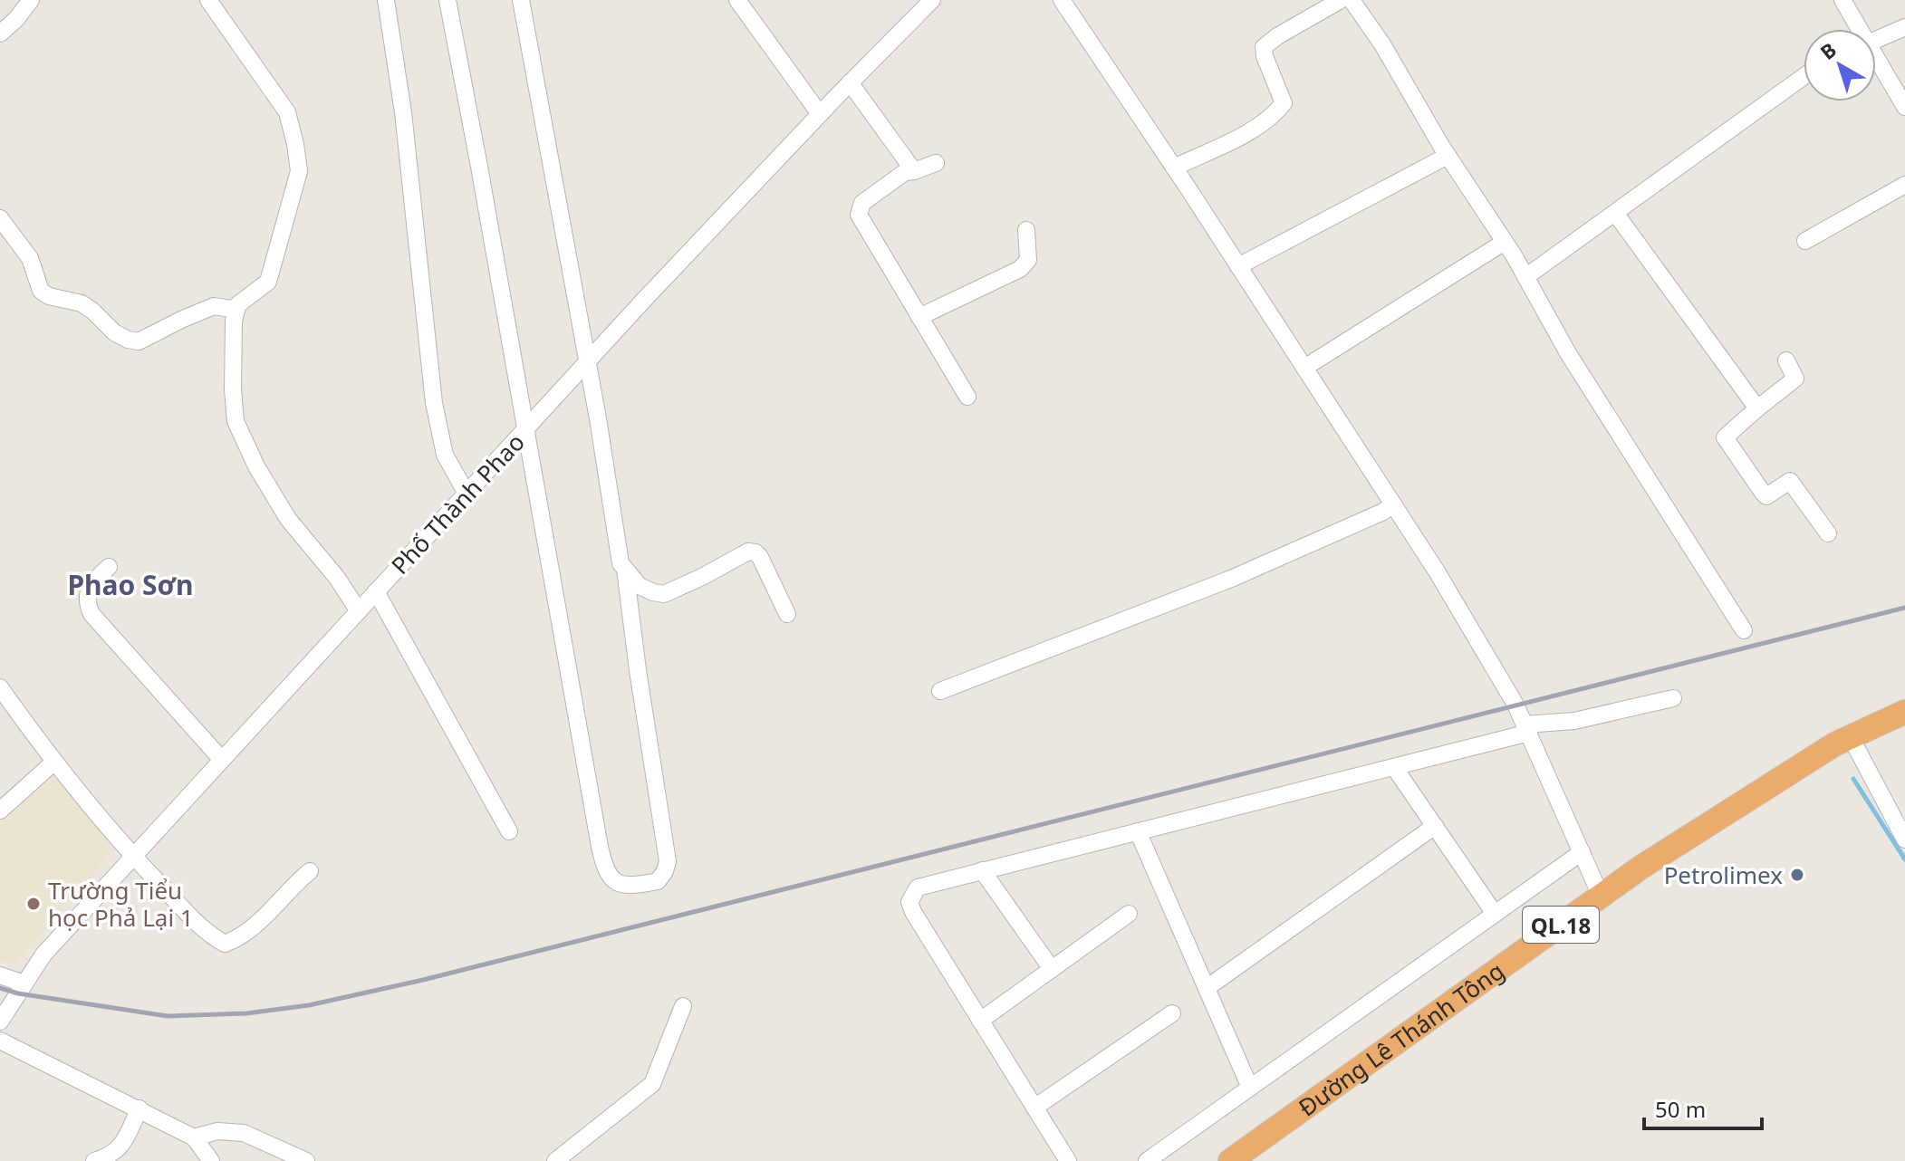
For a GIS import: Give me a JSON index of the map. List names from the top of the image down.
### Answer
{
  "streets": {
    "highway": ["QL.18", "Đường Lê Thánh Tông"],
    "street": ["Phố Thành Phao"]
  },
  "districts": ["Phao Sơn"],
  "places": ["Petrolimex", "Trường Tiểu học Phả Lại 1"],
  "scale_bar": "50 m",
  "north": "top left"
}
